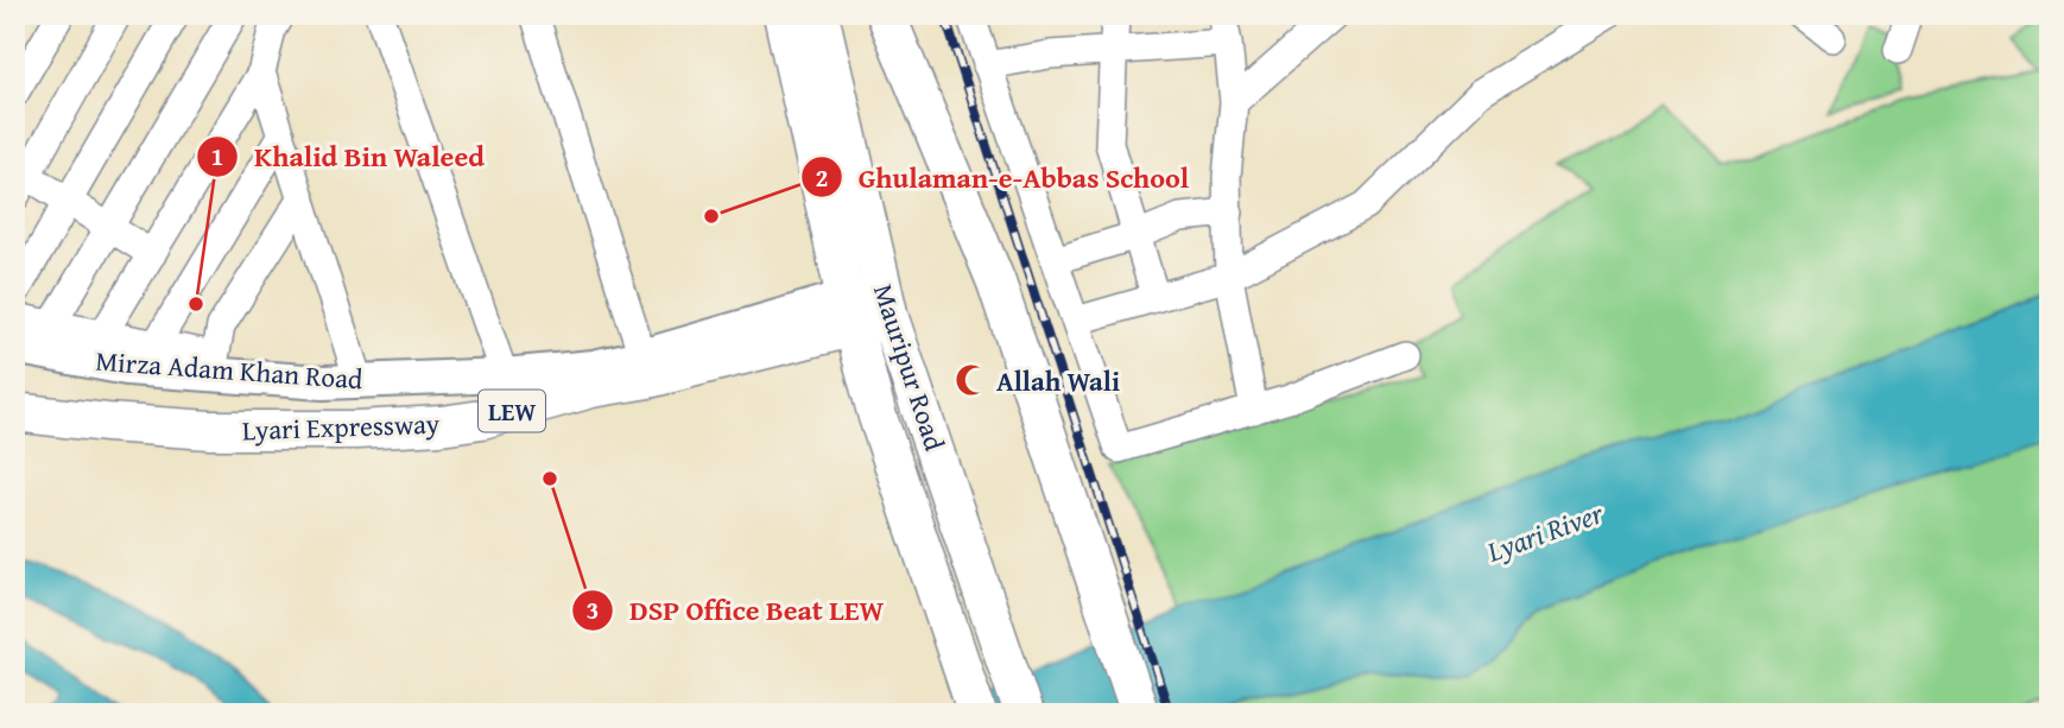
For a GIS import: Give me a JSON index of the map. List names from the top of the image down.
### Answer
{
  "streets": {
    "highway": ["Mauripur Road", "LEW", "Lyari Expressway"],
    "main road": ["Mirza Adam Khan Road"]
  },
  "crossings": [
    ["Mauripur Road", "Mirza Adam Khan Road"],
    ["Mauripur Road", "Lyari Expressway"],
    ["Mirza Adam Khan Road", "Lyari Expressway"]
  ],
  "water": ["Lyari River"],
  "places": {
    "other": ["Ghulaman-e-Abbas School", "Khalid Bin Waleed", "DSP Office Beat LEW"],
    "mosque": ["Allah Wali"]
  }
}
